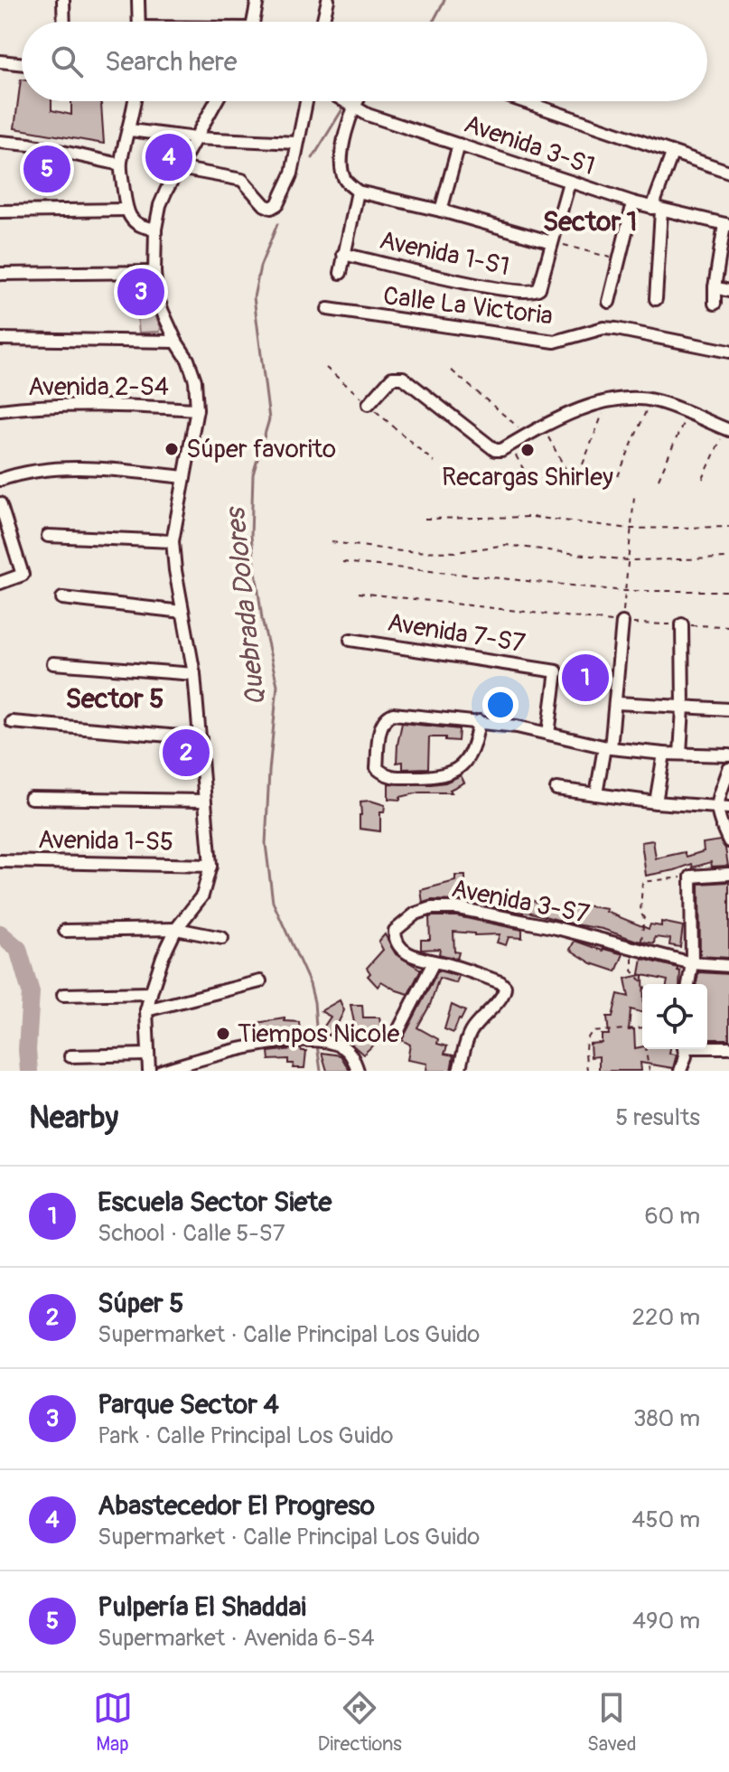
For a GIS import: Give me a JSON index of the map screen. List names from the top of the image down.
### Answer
{
  "streets": {
    "street": [
      "Avenida 3-S1",
      "Avenida 1-S1",
      "Calle La Victoria",
      "Avenida 2-S4",
      "Avenida 7-S7",
      "Avenida 1-S5",
      "Avenida 3-S7"
    ]
  },
  "districts": ["Sector 1", "Sector 5"],
  "water": ["Quebrada Dolores"],
  "places": ["Súper favorito", "Recargas Shirley", "Tiempos Nicole"],
  "page": {
    "search": "Search here",
    "pins": [
      "4",
      "5",
      "3",
      "1",
      "2"
    ],
    "heading": ["Nearby", "5 results"],
    "list": [
      {
        "mark": "1",
        "name": "Escuela Sector Siete",
        "note": "School · Calle 5-S7",
        "value": "60 m"
      },
      {
        "mark": "2",
        "name": "Súper 5",
        "note": "Supermarket · Calle Principal Los Guido",
        "value": "220 m"
      },
      {
        "mark": "3",
        "name": "Parque Sector 4",
        "note": "Park · Calle Principal Los Guido",
        "value": "380 m"
      },
      {
        "mark": "4",
        "name": "Abastecedor El Progreso",
        "note": "Supermarket · Calle Principal Los Guido",
        "value": "450 m"
      },
      {
        "mark": "5",
        "name": "Pulpería El Shaddai",
        "note": "Supermarket · Avenida 6-S4",
        "value": "490 m"
      }
    ],
    "nav": ["Map", "Directions", "Saved"]
  }
}
